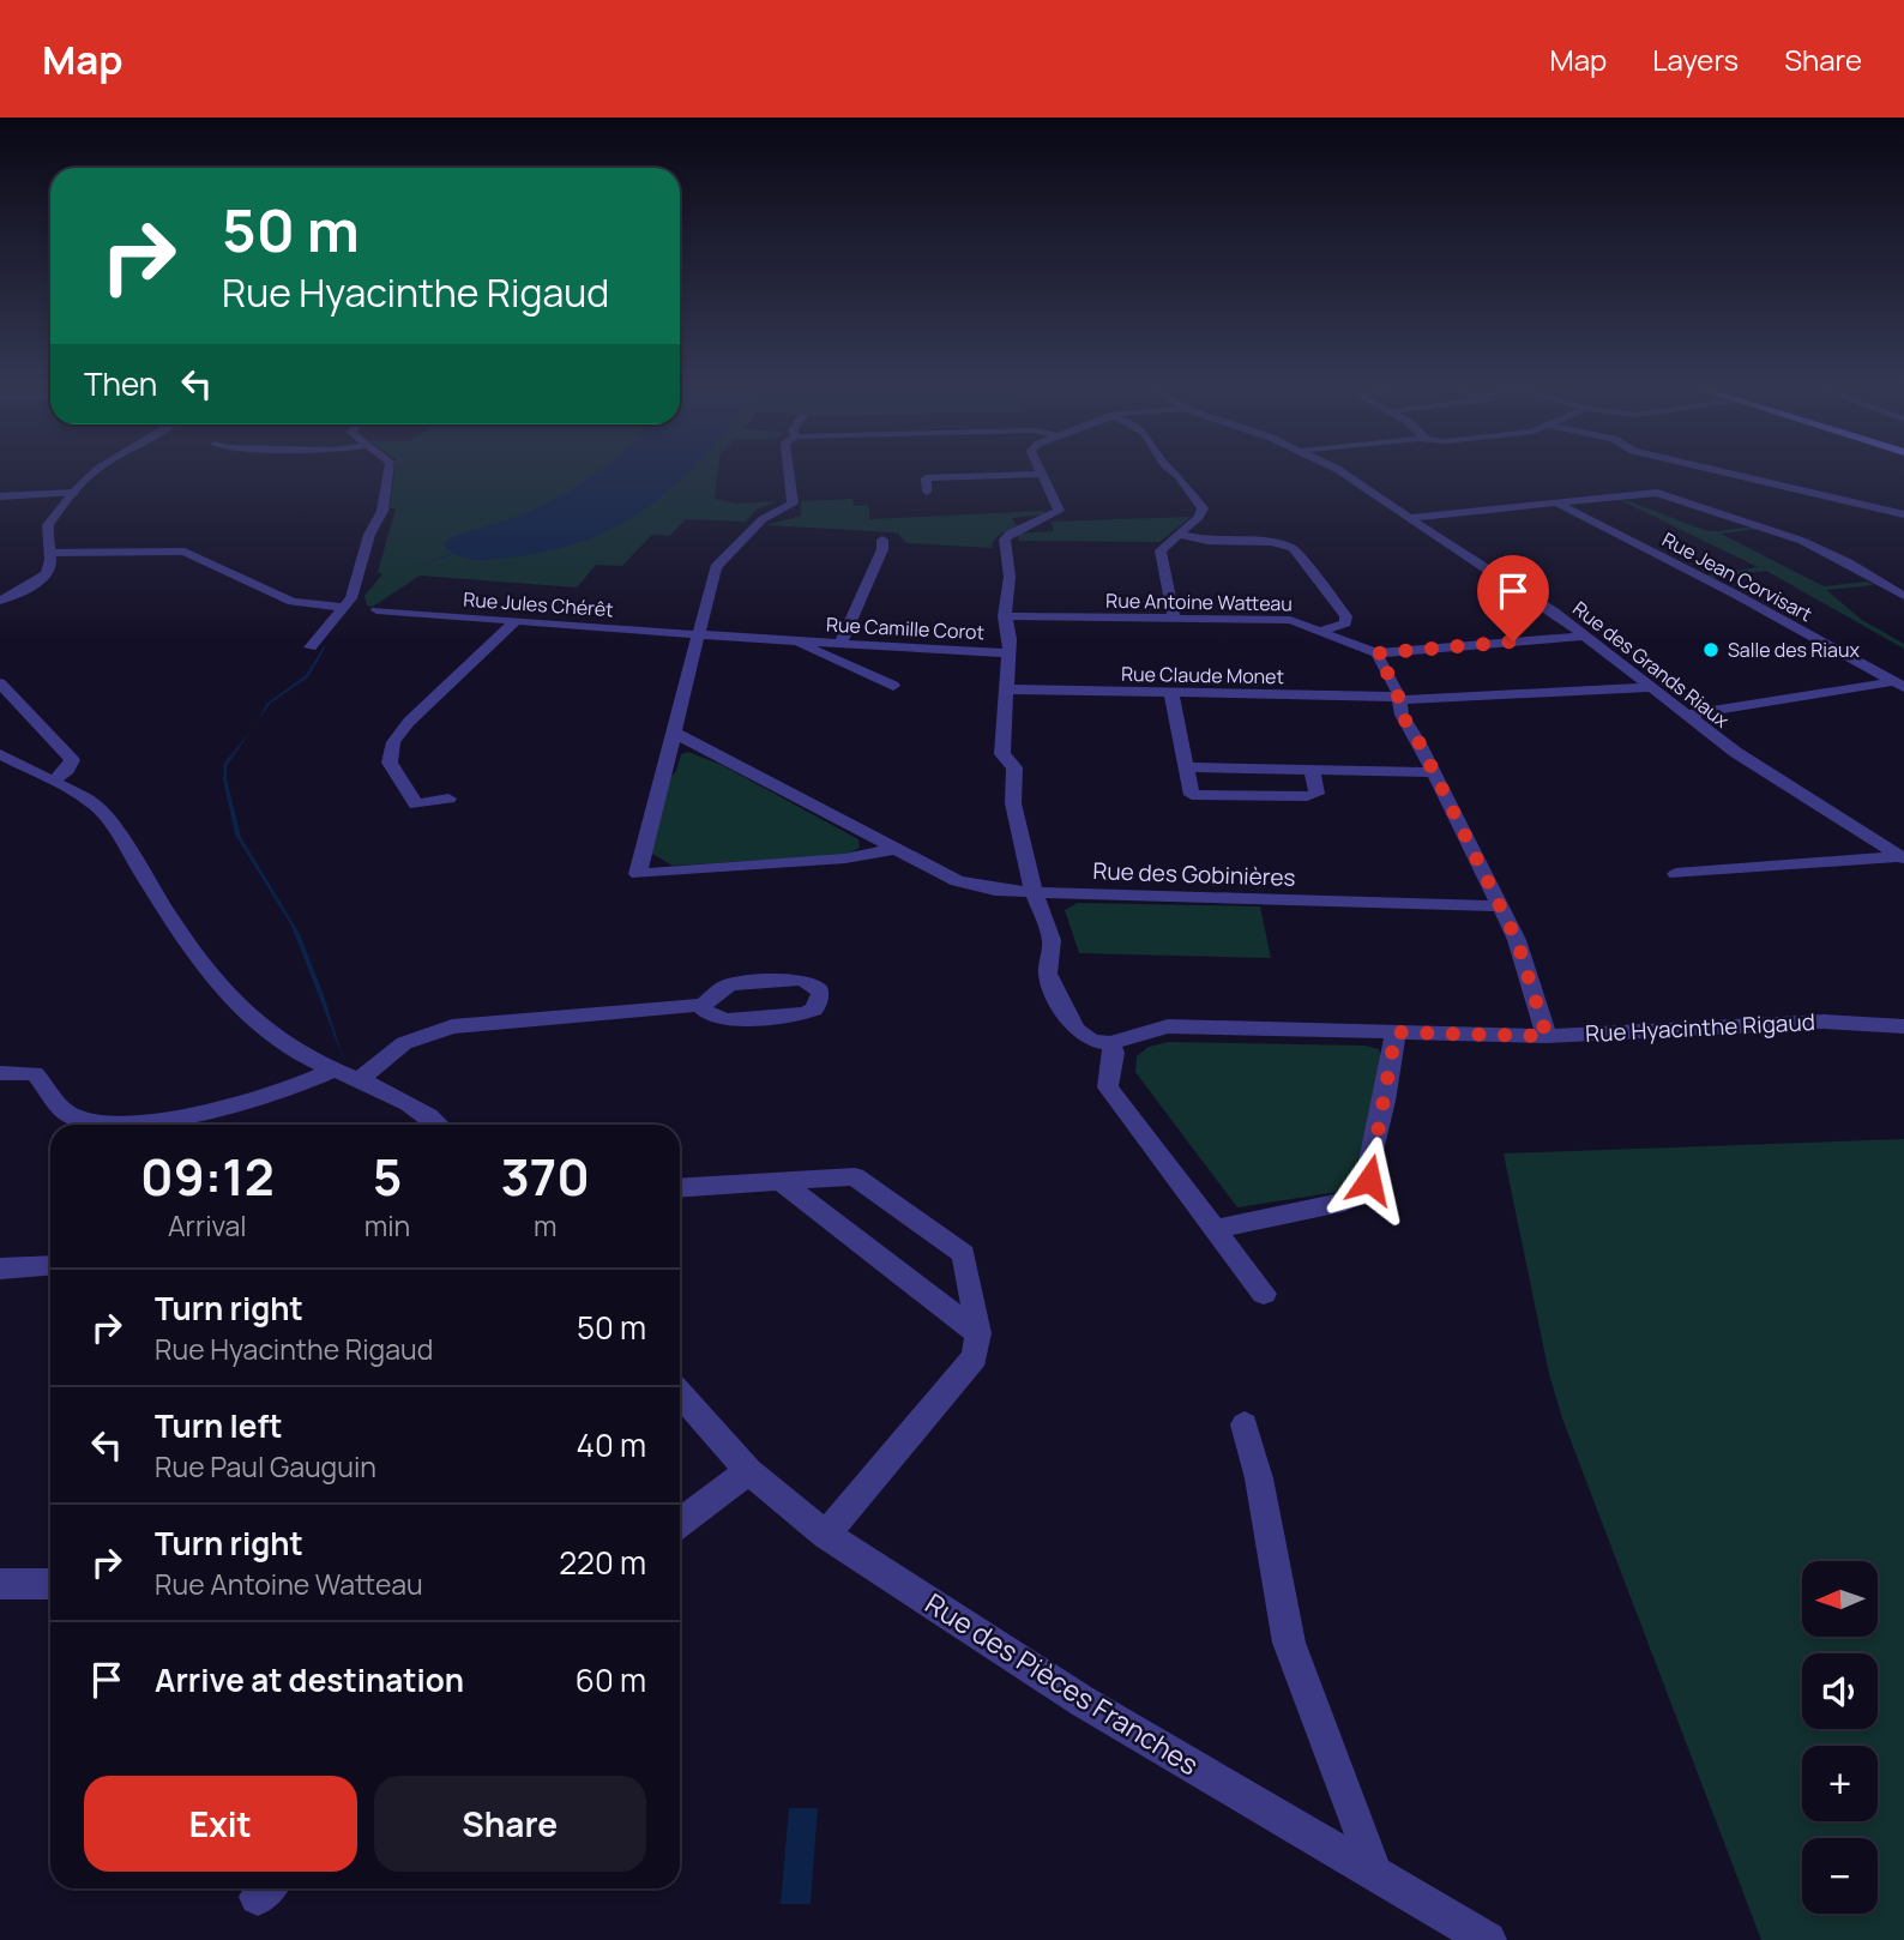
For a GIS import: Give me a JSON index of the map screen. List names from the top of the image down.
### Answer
{
  "streets": {
    "street": [
      "Rue Jean Corvisart",
      "Rue Antoine Watteau",
      "Rue Jules Chérêt",
      "Rue Camille Corot",
      "Rue des Grands Riaux",
      "Rue Claude Monet",
      "Rue des Gobinières",
      "Rue Hyacinthe Rigaud",
      "Rue des Pièces Franches"
    ]
  },
  "crossings": [
    ["Rue Antoine Watteau", "Rue des Grands Riaux"],
    ["Rue Jules Chérêt", "Rue Camille Corot"],
    ["Rue des Grands Riaux", "Rue Claude Monet"]
  ],
  "places": ["Salle des Riaux"],
  "north": "left",
  "page": {
    "header": "Map",
    "nav": ["Map", "Layers", "Share"],
    "turn": ["50 m", "Rue Hyacinthe Rigaud"],
    "then": "Then",
    "eta": [
      "09:12",
      "Arrival",
      "5",
      "min",
      "370",
      "m"
    ],
    "list": [
      {
        "name": "Turn right",
        "note": "Rue Hyacinthe Rigaud",
        "value": "50 m"
      },
      {
        "name": "Turn left",
        "note": "Rue Paul Gauguin",
        "value": "40 m"
      },
      {
        "name": "Turn right",
        "note": "Rue Antoine Watteau",
        "value": "220 m"
      },
      {
        "name": "Arrive at destination",
        "value": "60 m"
      }
    ],
    "map_buttons": ["+", "−"],
    "buttons": ["Exit", "Share"]
  }
}
